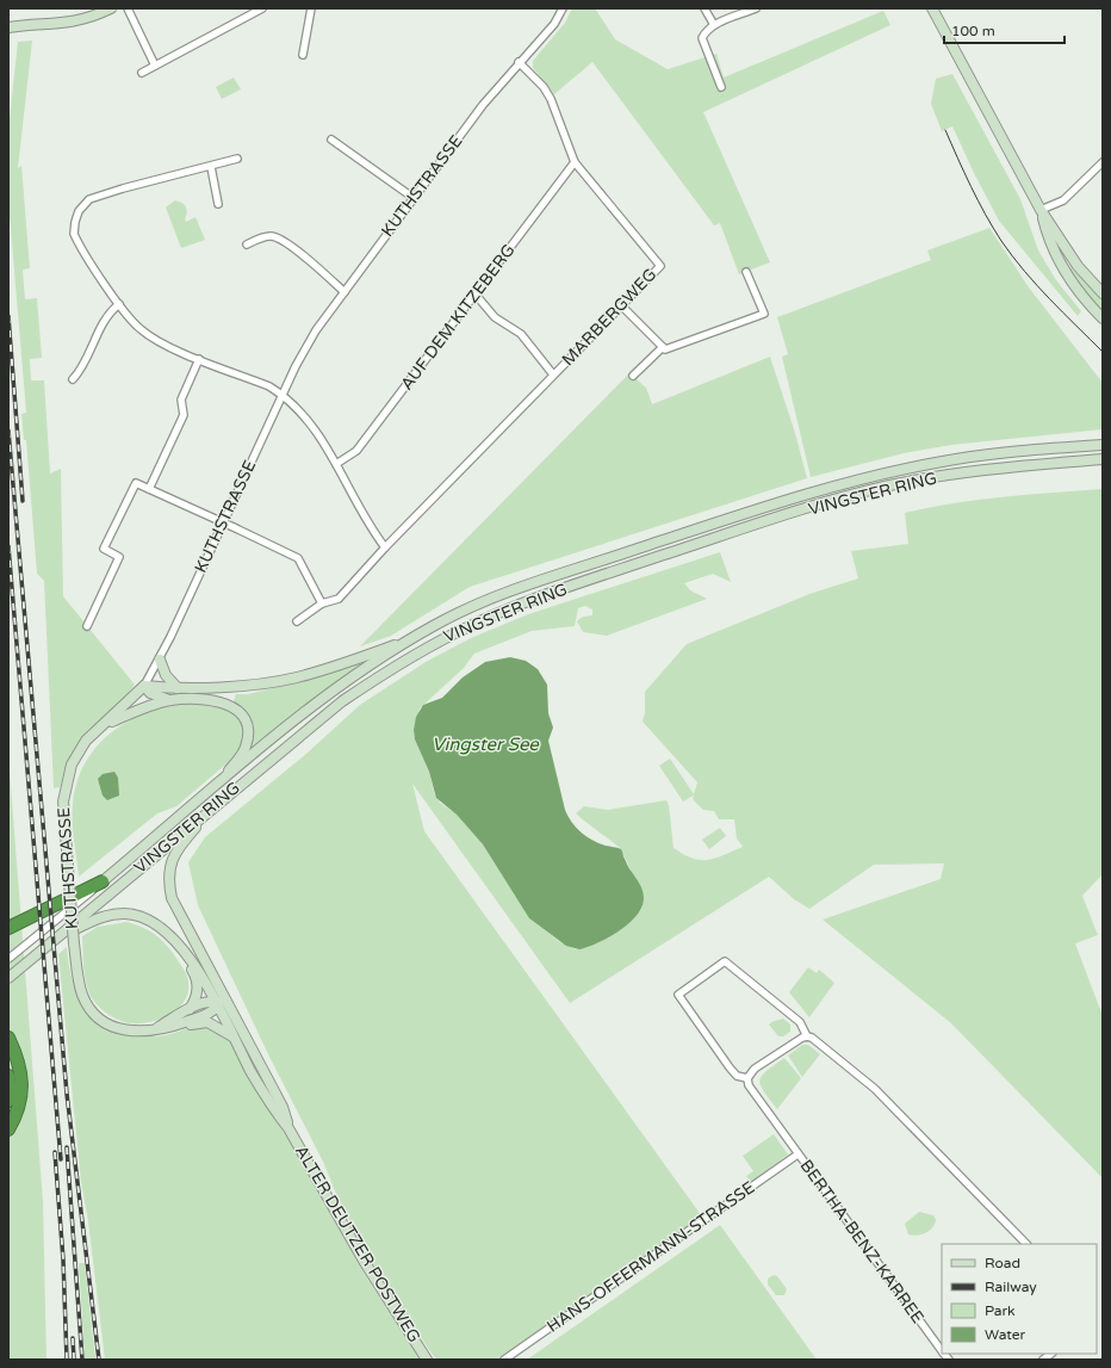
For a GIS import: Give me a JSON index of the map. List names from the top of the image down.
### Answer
{
  "streets": {
    "main road": ["KUTHSTRASSE", "VINGSTER RING", "ALTER DEUTZER POSTWEG"],
    "street": [
      "AUF DEM KITZEBERG",
      "MARBERGWEG",
      "BERTHA-BENZ-KARREE",
      "HANS-OFFERMANN-STRASSE"
    ]
  },
  "crossings": [
    ["KUTHSTRASSE", "MARBERGWEG"],
    ["KUTHSTRASSE", "ALTER DEUTZER POSTWEG"],
    ["AUF DEM KITZEBERG", "MARBERGWEG"],
    ["VINGSTER RING", "ALTER DEUTZER POSTWEG"],
    ["BERTHA-BENZ-KARREE", "HANS-OFFERMANN-STRASSE"]
  ],
  "water": ["Vingster See"],
  "legend": [
    "Road",
    "Railway",
    "Park",
    "Water"
  ],
  "scale_bar": "100 m"
}
